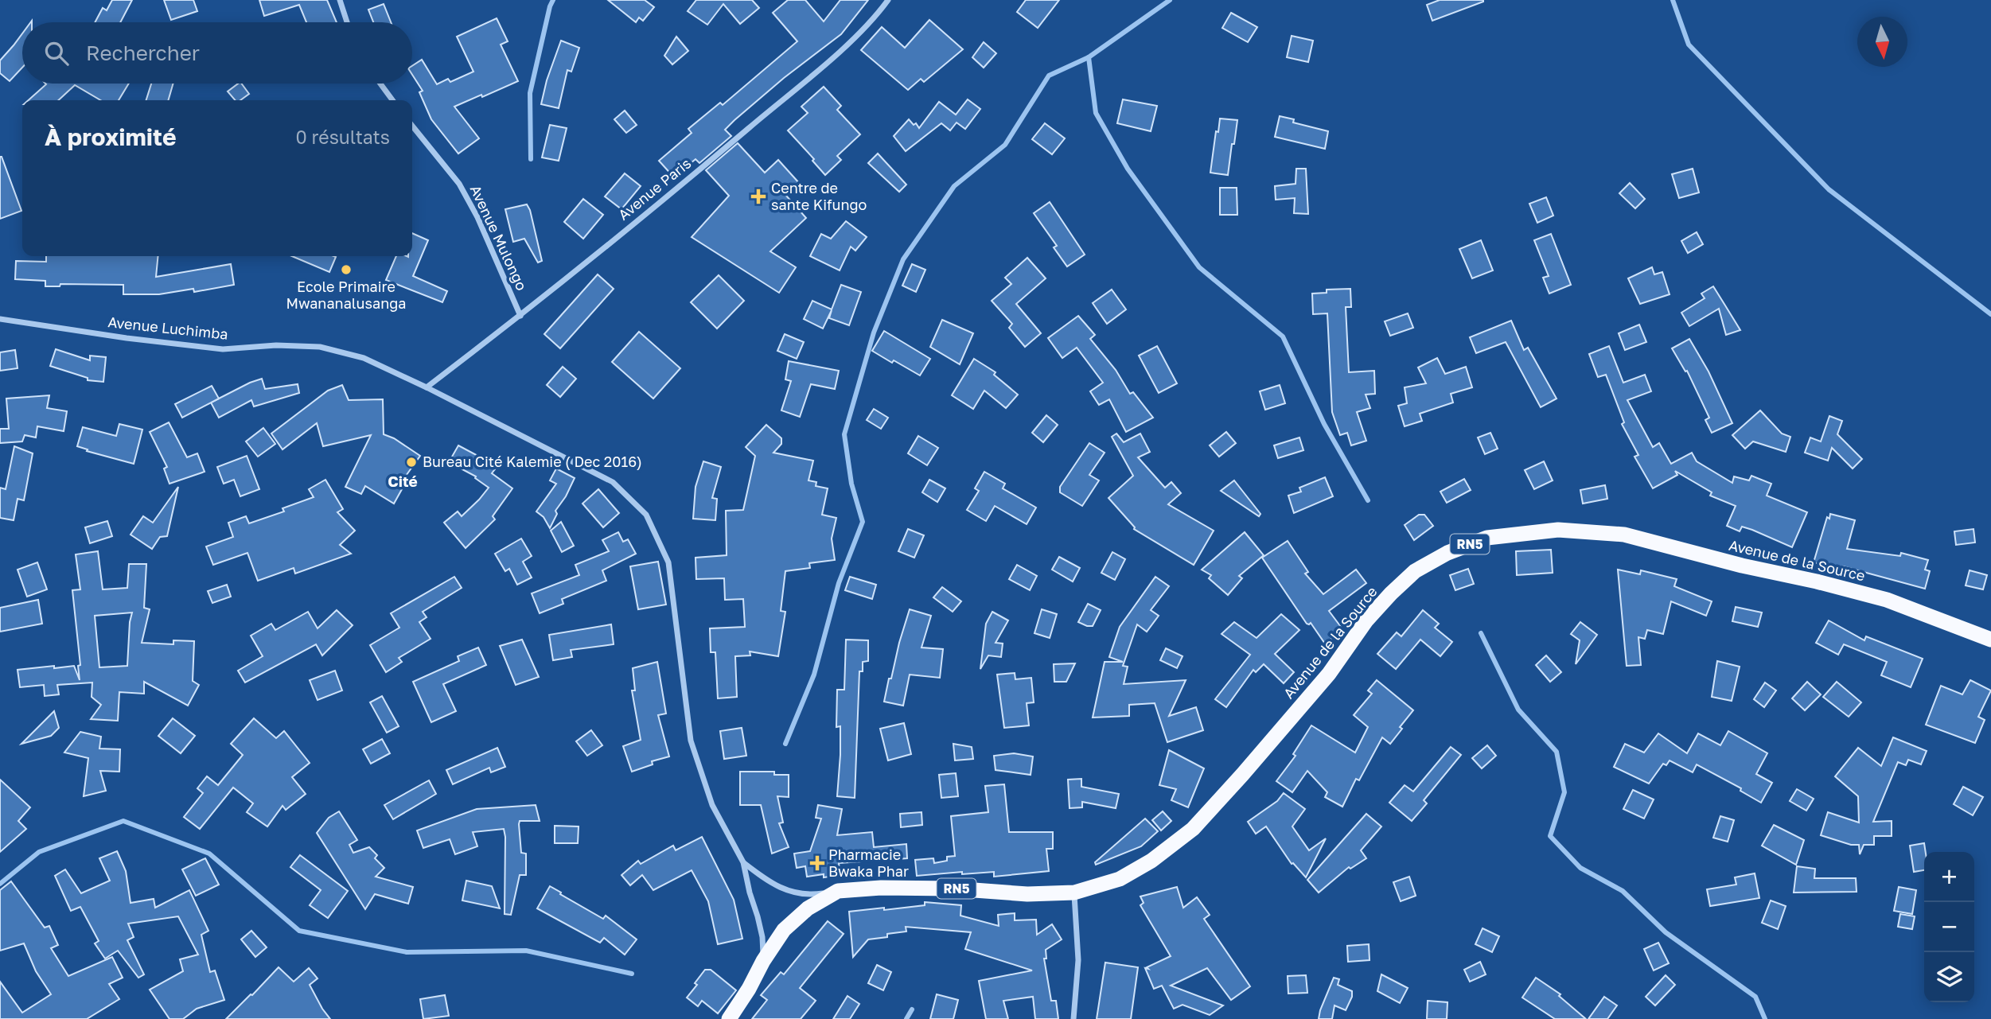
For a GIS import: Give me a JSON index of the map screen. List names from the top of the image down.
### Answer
{
  "streets": {
    "highway": ["RN5", "Avenue de la Source"],
    "street": ["Avenue Paris", "Avenue Mulongo", "Avenue Luchimba"]
  },
  "crossings": [
    ["Avenue Paris", "Avenue Mulongo"],
    ["Avenue Paris", "Avenue Luchimba"],
    ["RN5", "Avenue de la Source"]
  ],
  "districts": ["Cité"],
  "places": {
    "health": ["Centre de sante Kifungo", "Pharmacie Bwaka Phar"],
    "other": ["Ecole Primaire Mwananalusanga", "Bureau Cité Kalemie ( Dec 2016)"]
  },
  "north": "bottom",
  "page": {
    "search": "Rechercher",
    "heading": ["À proximité", "0 résultats"],
    "map_buttons": ["+", "−"]
  }
}
